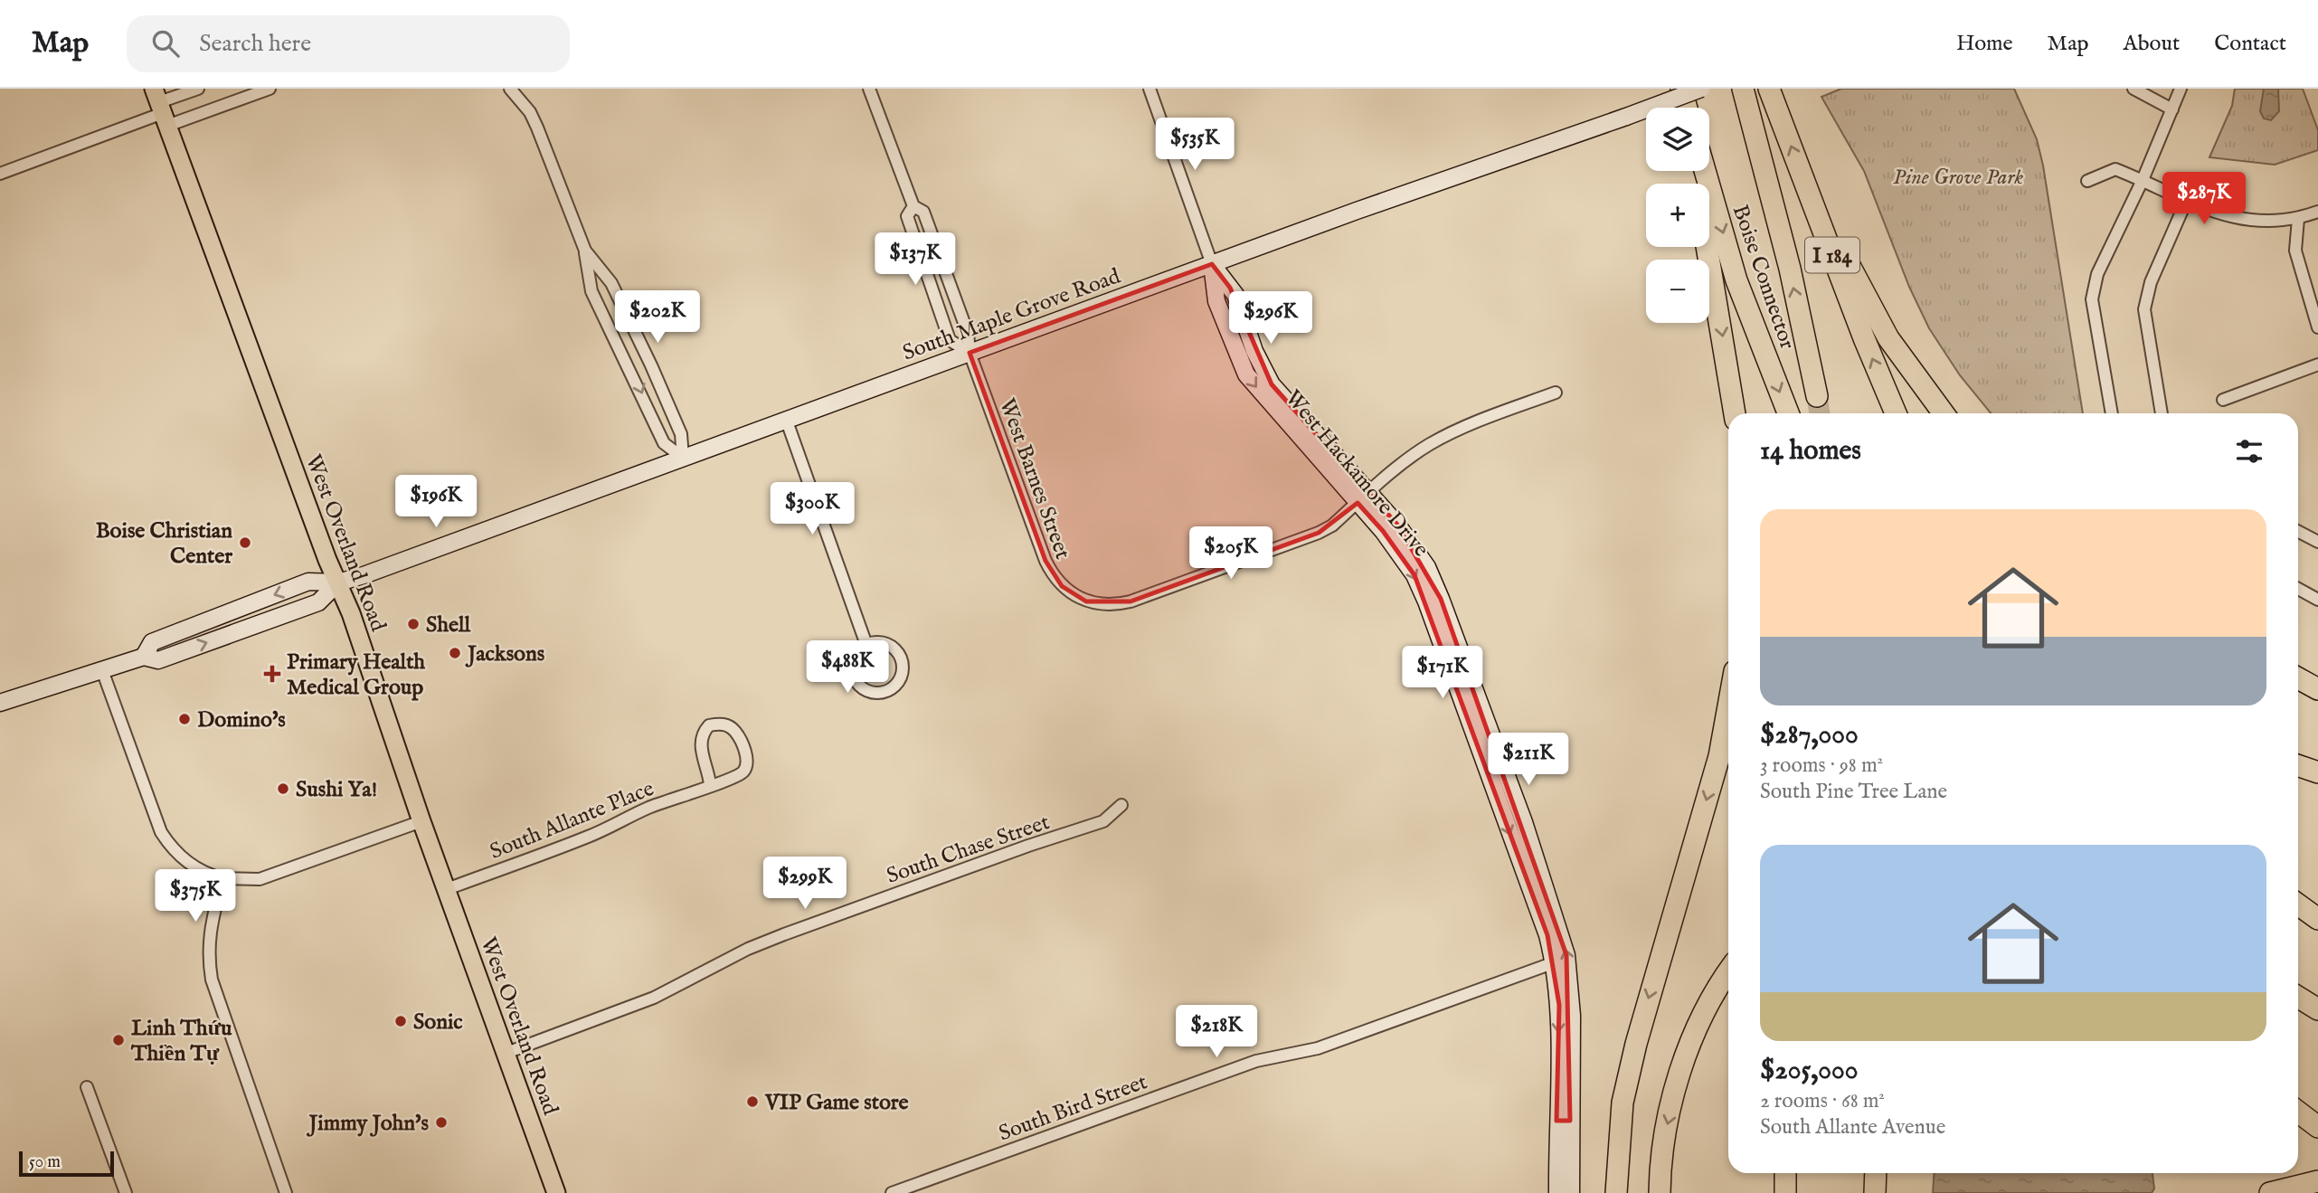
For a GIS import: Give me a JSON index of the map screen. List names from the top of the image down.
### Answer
{
  "streets": {
    "highway": ["I 184", "Boise Connector"],
    "main road": ["South Maple Grove Road", "West Hackamore Drive", "West Overland Road"],
    "street": [
      "West Barnes Street",
      "South Allante Place",
      "South Chase Street",
      "South Bird Street"
    ]
  },
  "crossings": [
    ["South Maple Grove Road", "West Hackamore Drive"],
    ["South Maple Grove Road", "West Barnes Street"],
    ["South Maple Grove Road", "West Overland Road"],
    ["West Hackamore Drive", "West Barnes Street"],
    ["West Hackamore Drive", "South Bird Street"],
    ["West Overland Road", "South Allante Place"],
    ["West Overland Road", "South Chase Street"]
  ],
  "parks": ["Pine Grove Park"],
  "places": {
    "other": [
      "Boise Christian Center",
      "Shell",
      "Jacksons",
      "Domino's",
      "Sushi Ya!",
      "Sonic",
      "Linh Thứu Thiền Tự",
      "VIP Game store",
      "Jimmy John's"
    ],
    "health": ["Primary Health Medical Group"]
  },
  "scale_bar": "50 m",
  "page": {
    "header": "Map",
    "search": "Search here",
    "nav": [
      "Home",
      "Map",
      "About",
      "Contact"
    ],
    "map_buttons": ["+", "−"],
    "price": [
      "$535K",
      "$287K",
      "$137K",
      "$202K",
      "$296K",
      "$196K",
      "$300K",
      "$205K",
      "$488K",
      "$171K",
      "$211K",
      "$299K",
      "$375K",
      "$218K"
    ],
    "heading": "14 homes",
    "list": [
      {
        "name": "$287,000",
        "note": "3 rooms · 98 m² · South Pine Tree Lane"
      },
      {
        "name": "$205,000",
        "note": "2 rooms · 68 m² · South Allante Avenue"
      }
    ],
    "scale": "50 m"
  }
}
